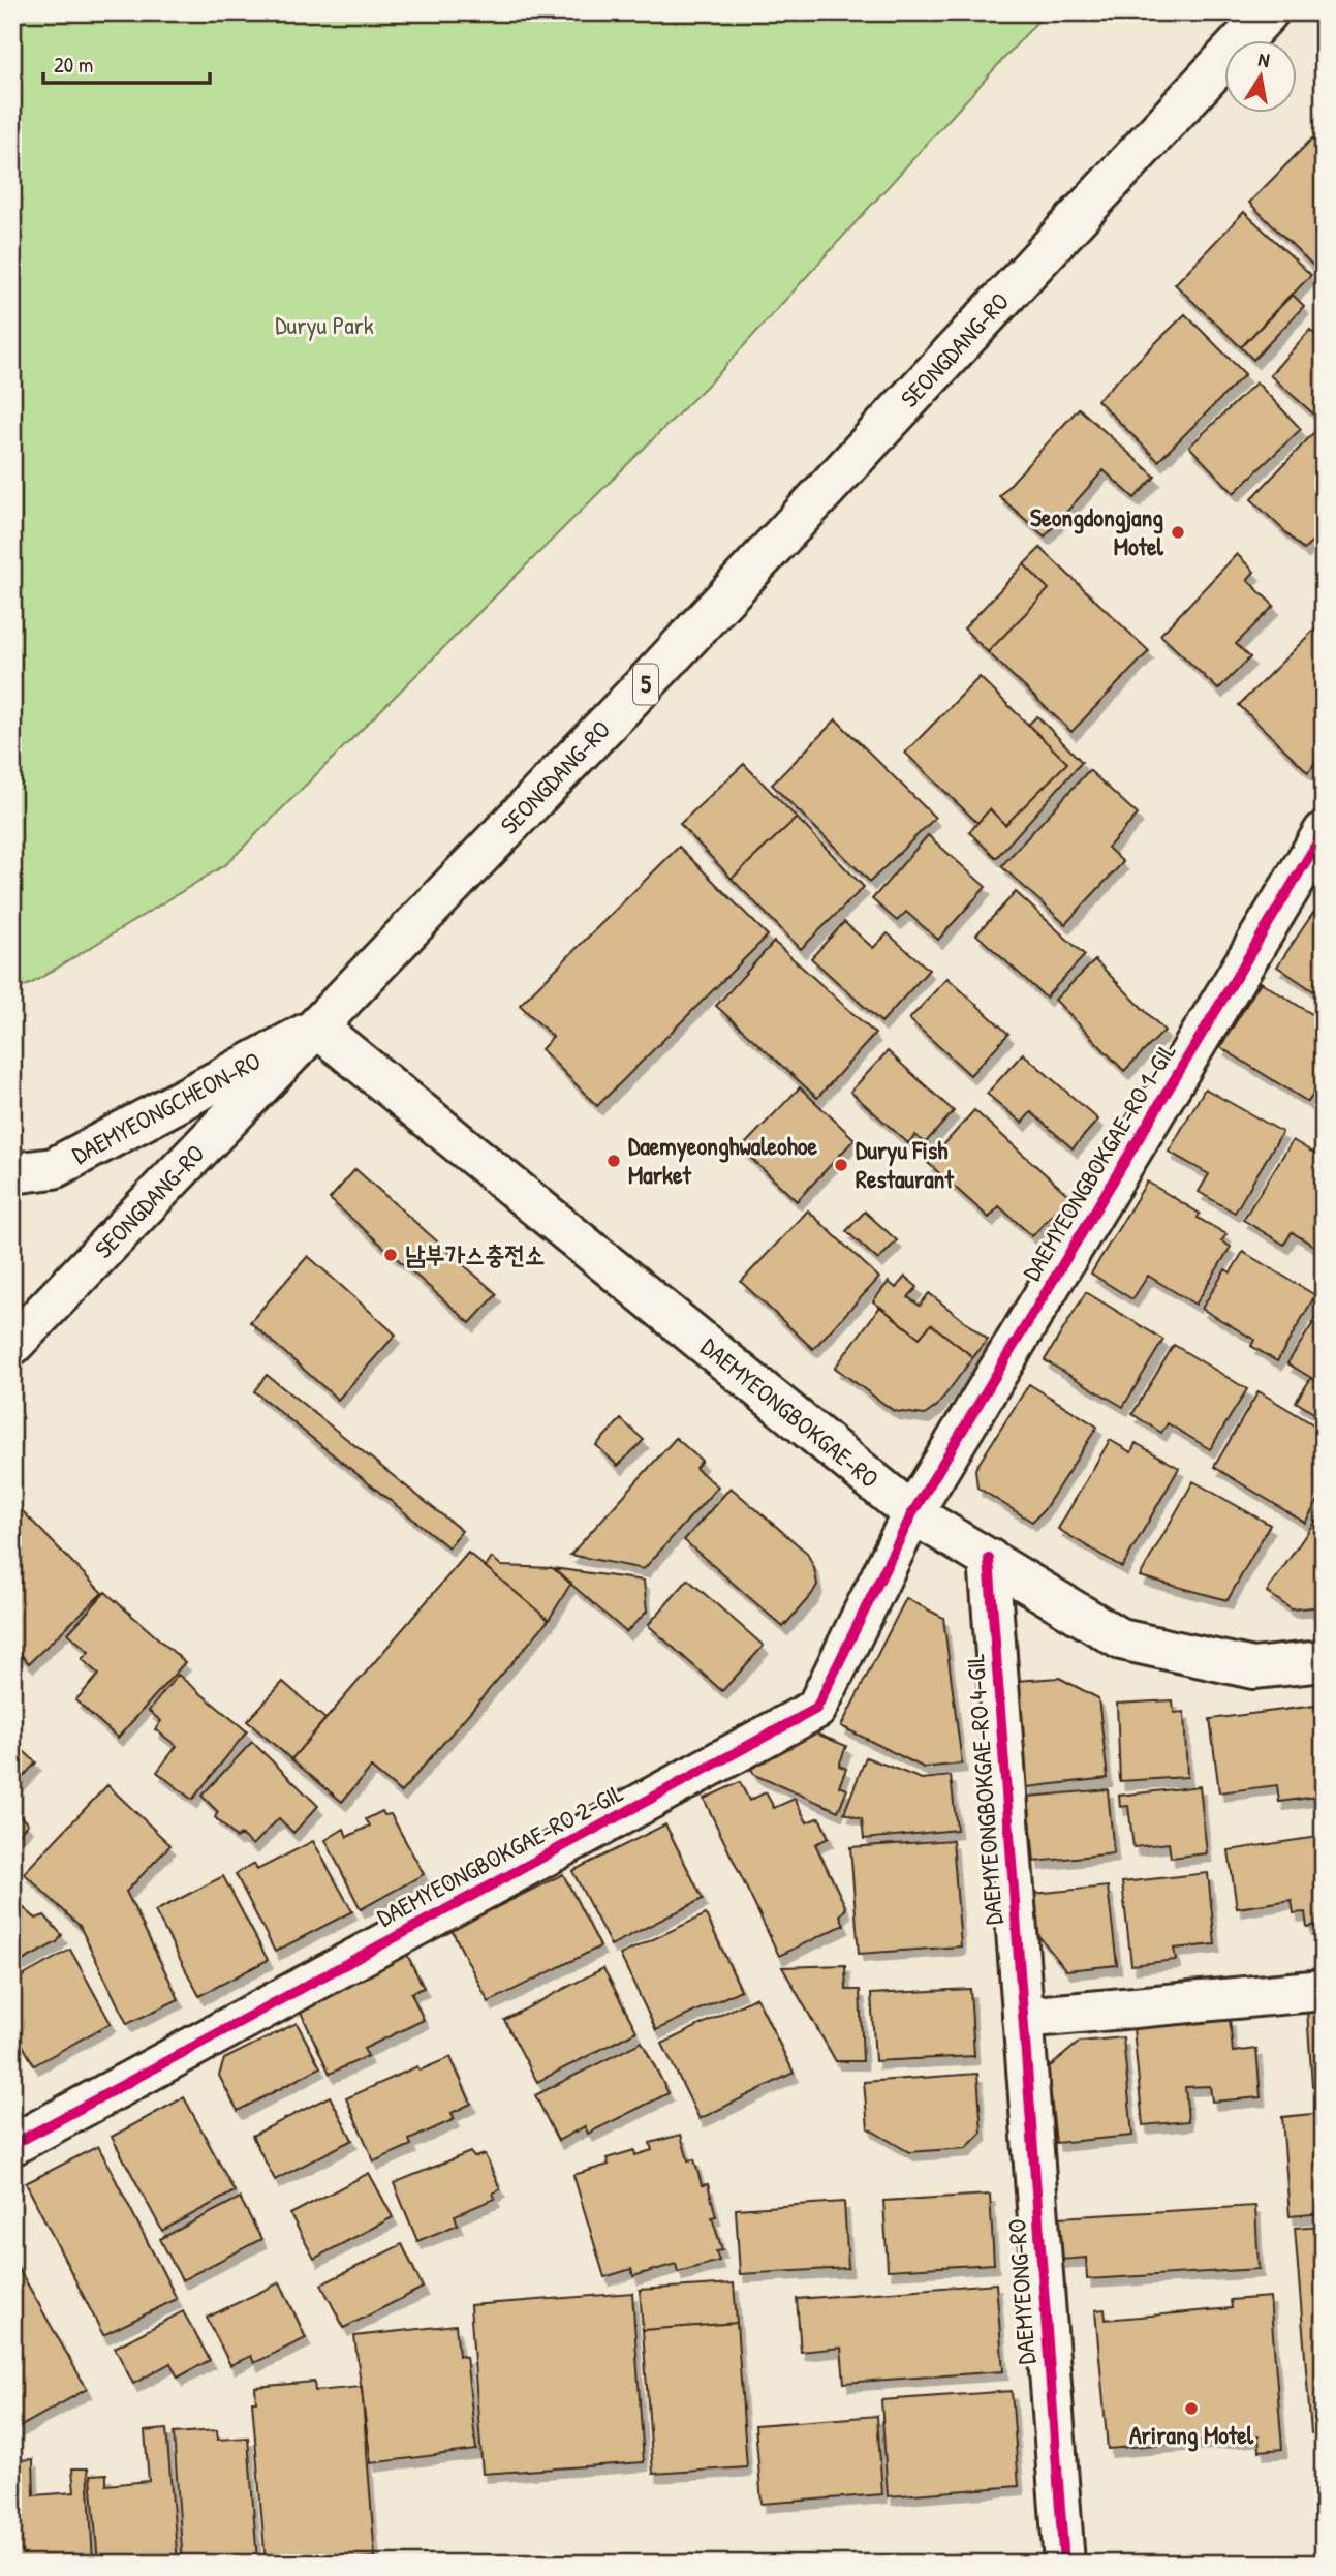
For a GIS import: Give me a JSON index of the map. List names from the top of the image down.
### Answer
{
  "streets": {
    "street": [
      "SEONGDANG-RO",
      "5",
      "DAEMYEONGCHEON-RO",
      "DAEMYEONGBOKGAE-RO 1-GIL",
      "DAEMYEONGBOKGAE-RO",
      "DAEMYEONGBOKGAE-RO 4-GIL",
      "DAEMYEONGBOKGAE-RO 2-GIL",
      "DAEMYEONG-RO"
    ]
  },
  "crossings": [
    ["SEONGDANG-RO", "DAEMYEONGCHEON-RO"],
    ["SEONGDANG-RO", "DAEMYEONGBOKGAE-RO"],
    ["DAEMYEONGCHEON-RO", "DAEMYEONGBOKGAE-RO"],
    ["DAEMYEONGBOKGAE-RO 1-GIL", "DAEMYEONGBOKGAE-RO"],
    ["DAEMYEONGBOKGAE-RO 1-GIL", "DAEMYEONGBOKGAE-RO 2-GIL"],
    ["DAEMYEONGBOKGAE-RO", "DAEMYEONGBOKGAE-RO 4-GIL"],
    ["DAEMYEONGBOKGAE-RO", "DAEMYEONGBOKGAE-RO 2-GIL"],
    ["DAEMYEONGBOKGAE-RO 4-GIL", "DAEMYEONG-RO"]
  ],
  "parks": ["Duryu Park"],
  "places": [
    "Seongdongjang Motel",
    "Daemyeonghwaleohoe Market",
    "Duryu Fish Restaurant",
    "남부가스충전소",
    "Arirang Motel"
  ],
  "scale_bar": "20 m",
  "north": "top"
}
